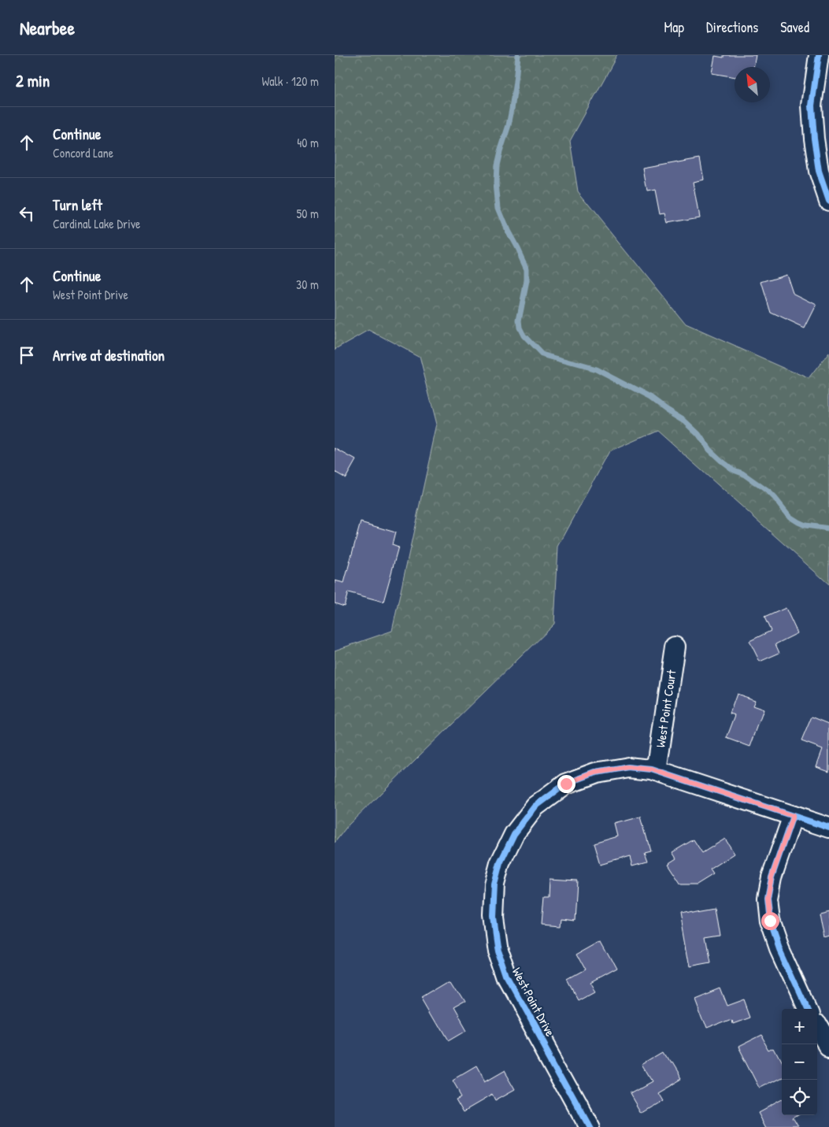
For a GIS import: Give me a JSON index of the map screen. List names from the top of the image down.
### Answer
{
  "streets": {
    "street": ["West Point Court", "West Point Drive"]
  },
  "crossings": [
    ["West Point Court", "West Point Drive"]
  ],
  "north": "top left",
  "page": {
    "header": "Nearbee",
    "nav": ["Map", "Directions", "Saved"],
    "heading": ["2 min", "Walk · 120 m"],
    "list": [
      ["Continue", "Concord Lane", "40 m"],
      ["Turn left", "Cardinal Lake Drive", "50 m"],
      ["Continue", "West Point Drive", "30 m"],
      "Arrive at destination"
    ],
    "map_buttons": ["+", "−"]
  }
}
